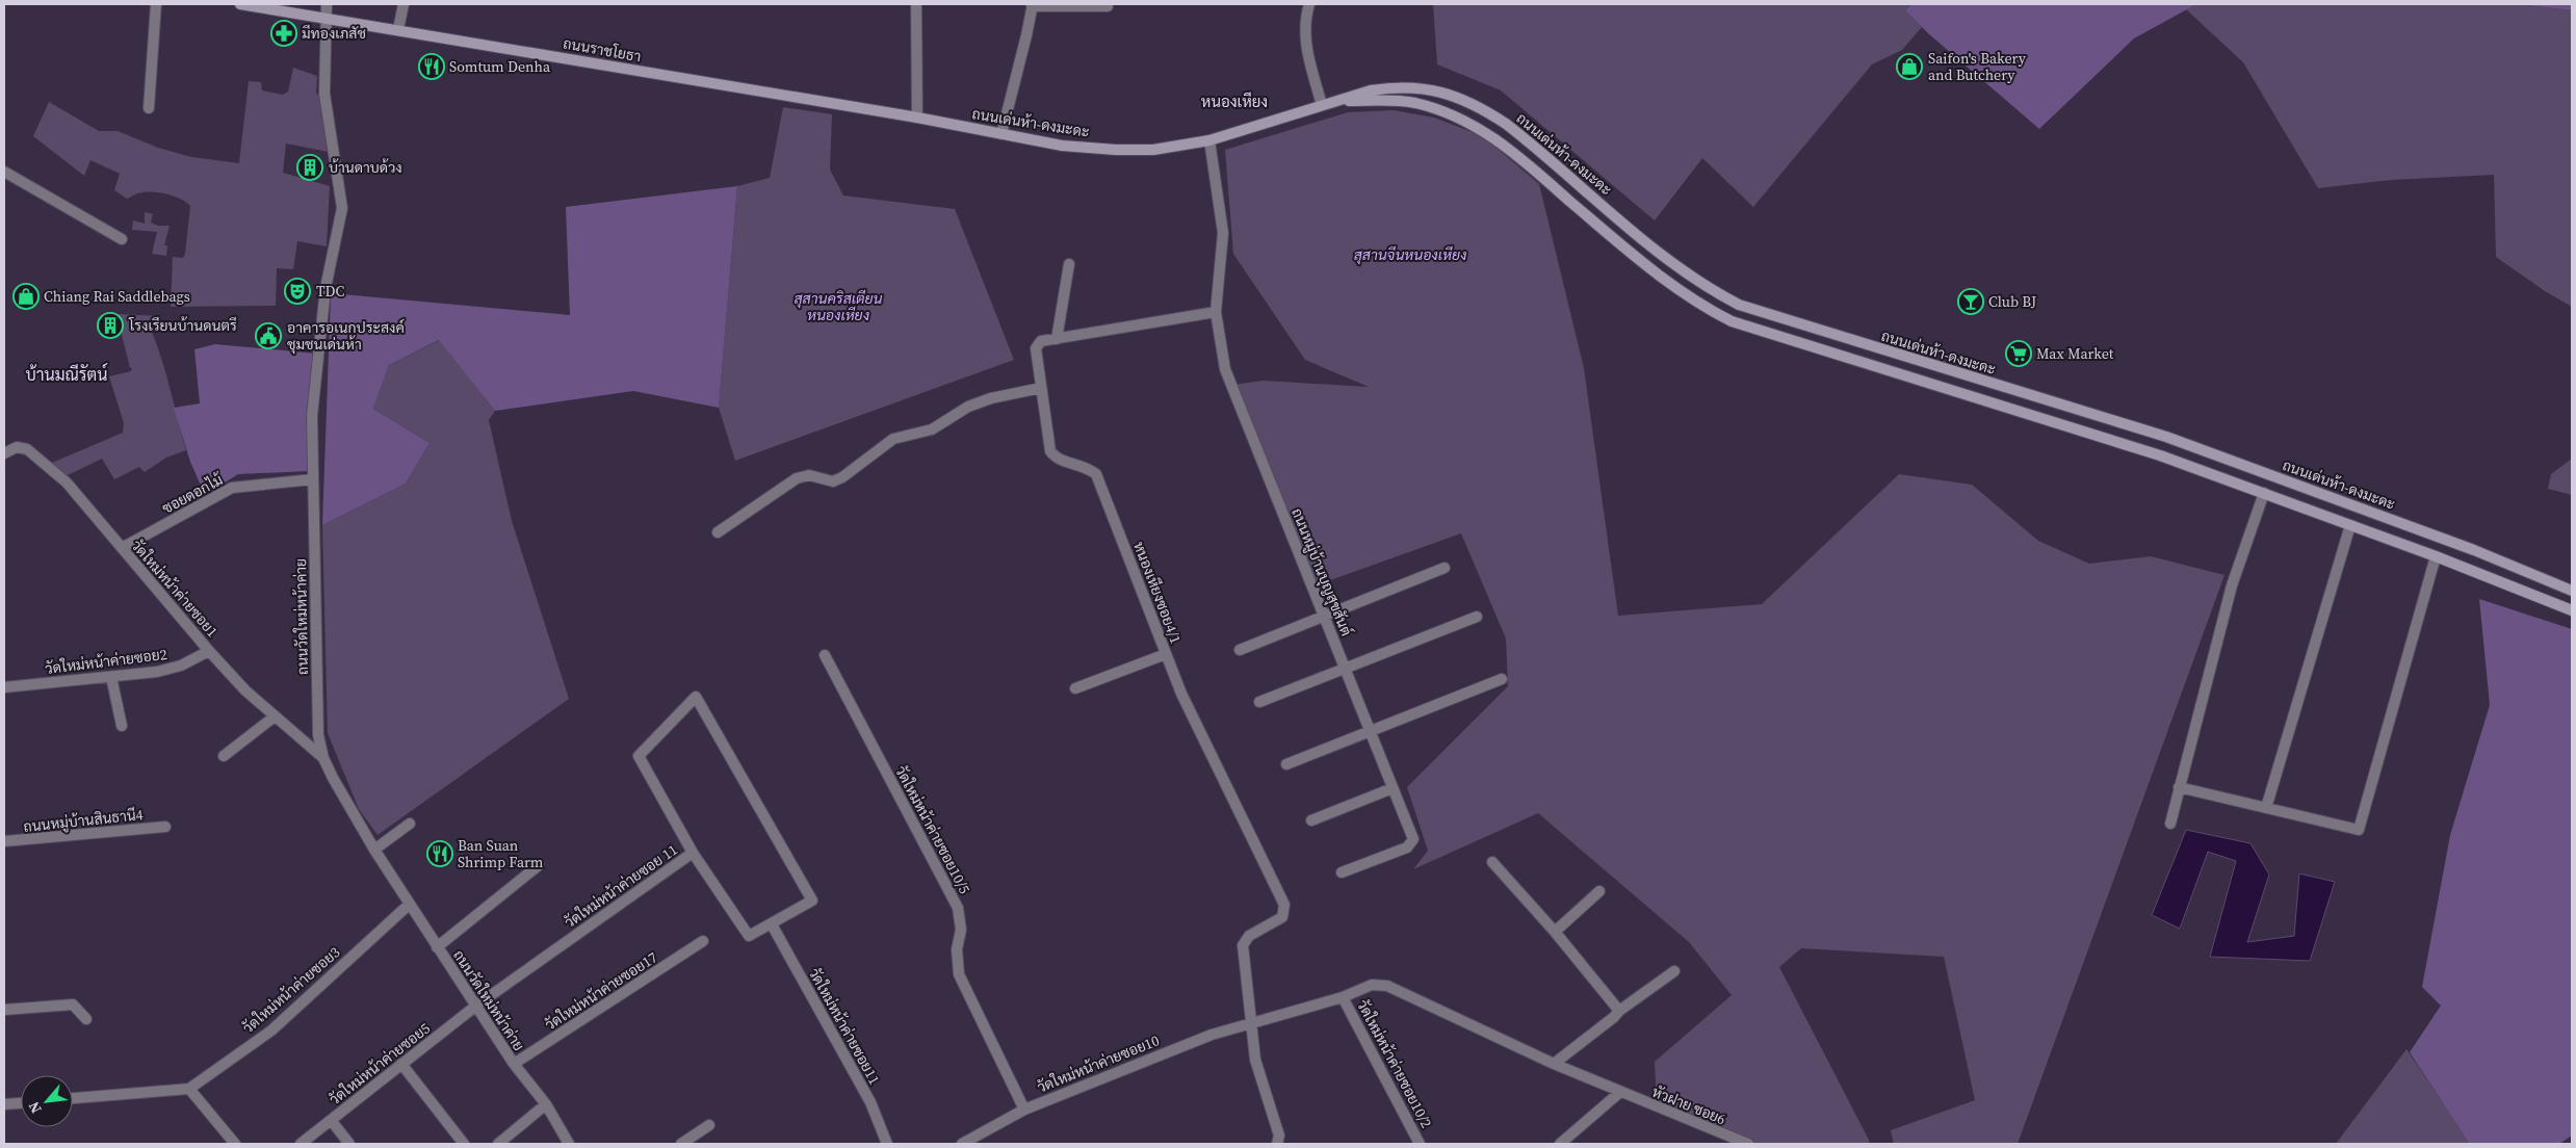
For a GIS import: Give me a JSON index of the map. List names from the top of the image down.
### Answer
{
  "streets": {
    "main road": ["ถนนราชโยธา", "ถนนเด่นห้า-ดงมะดะ"],
    "street": [
      "ซอยดอกไม้",
      "ถนนหมู่บ้านบุญสุขสันต์",
      "วัดใหม่หน้าค่ายซอย1",
      "หนองเหียงซอย4/1",
      "ถนนวัดใหม่หน้าค่าย",
      "วัดใหม่หน้าค่ายซอย2",
      "ถนนหมู่บ้านสินธานี4",
      "วัดใหม่หน้าค่ายซอย10/5",
      "วัดใหม่หน้าค่ายซอย 11",
      "วัดใหม่หน้าค่ายซอย3",
      "วัดใหม่หน้าค่ายซอย17",
      "วัดใหม่หน้าค่ายซอย11",
      "วัดใหม่หน้าค่ายซอย5",
      "วัดใหม่หน้าค่ายซอย10",
      "วัดใหม่หน้าค่ายซอย10/2",
      "หัวฝาย ซอย6"
    ]
  },
  "crossings": [
    ["ถนนราชโยธา", "ถนนเด่นห้า-ดงมะดะ"],
    ["ถนนราชโยธา", "ถนนวัดใหม่หน้าค่าย"],
    ["ถนนเด่นห้า-ดงมะดะ", "ถนนหมู่บ้านบุญสุขสันต์"],
    ["ซอยดอกไม้", "วัดใหม่หน้าค่ายซอย1"],
    ["ซอยดอกไม้", "ถนนวัดใหม่หน้าค่าย"],
    ["ถนนหมู่บ้านบุญสุขสันต์", "หนองเหียงซอย4/1"],
    ["วัดใหม่หน้าค่ายซอย1", "ถนนวัดใหม่หน้าค่าย"],
    ["วัดใหม่หน้าค่ายซอย1", "วัดใหม่หน้าค่ายซอย2"],
    ["หนองเหียงซอย4/1", "วัดใหม่หน้าค่ายซอย10"],
    ["ถนนวัดใหม่หน้าค่าย", "วัดใหม่หน้าค่ายซอย 11"],
    ["ถนนวัดใหม่หน้าค่าย", "วัดใหม่หน้าค่ายซอย3"],
    ["ถนนวัดใหม่หน้าค่าย", "วัดใหม่หน้าค่ายซอย17"],
    ["ถนนวัดใหม่หน้าค่าย", "วัดใหม่หน้าค่ายซอย5"],
    ["วัดใหม่หน้าค่ายซอย10/5", "วัดใหม่หน้าค่ายซอย10"],
    ["วัดใหม่หน้าค่ายซอย 11", "วัดใหม่หน้าค่ายซอย11"],
    ["วัดใหม่หน้าค่ายซอย 11", "วัดใหม่หน้าค่ายซอย5"],
    ["วัดใหม่หน้าค่ายซอย10", "วัดใหม่หน้าค่ายซอย10/2"],
    ["วัดใหม่หน้าค่ายซอย10", "หัวฝาย ซอย6"],
    ["วัดใหม่หน้าค่ายซอย10/2", "หัวฝาย ซอย6"]
  ],
  "districts": ["หนองเหียง", "บ้านมณีรัตน์"],
  "parks": ["สุสานจีนหนองเหียง", "สุสานคริสเตียน หนองเหียง"],
  "places": {
    "pharmacy": ["มีทองเภสัช"],
    "restaurant": ["Somtum Denha", "Ban Suan Shrimp Farm"],
    "shop": ["Saifon's Bakery and Butchery", "Chiang Rai Saddlebags"],
    "building": ["บ้านดาบด้วง", "โรงเรียนบ้านดนตรี"],
    "theatre": ["TDC"],
    "bar": ["Club BJ"],
    "public building": ["อาคารอเนกประสงค์ ชุมชนเด่นห้า"],
    "supermarket": ["Max Market"]
  },
  "north": "bottom left"
}
